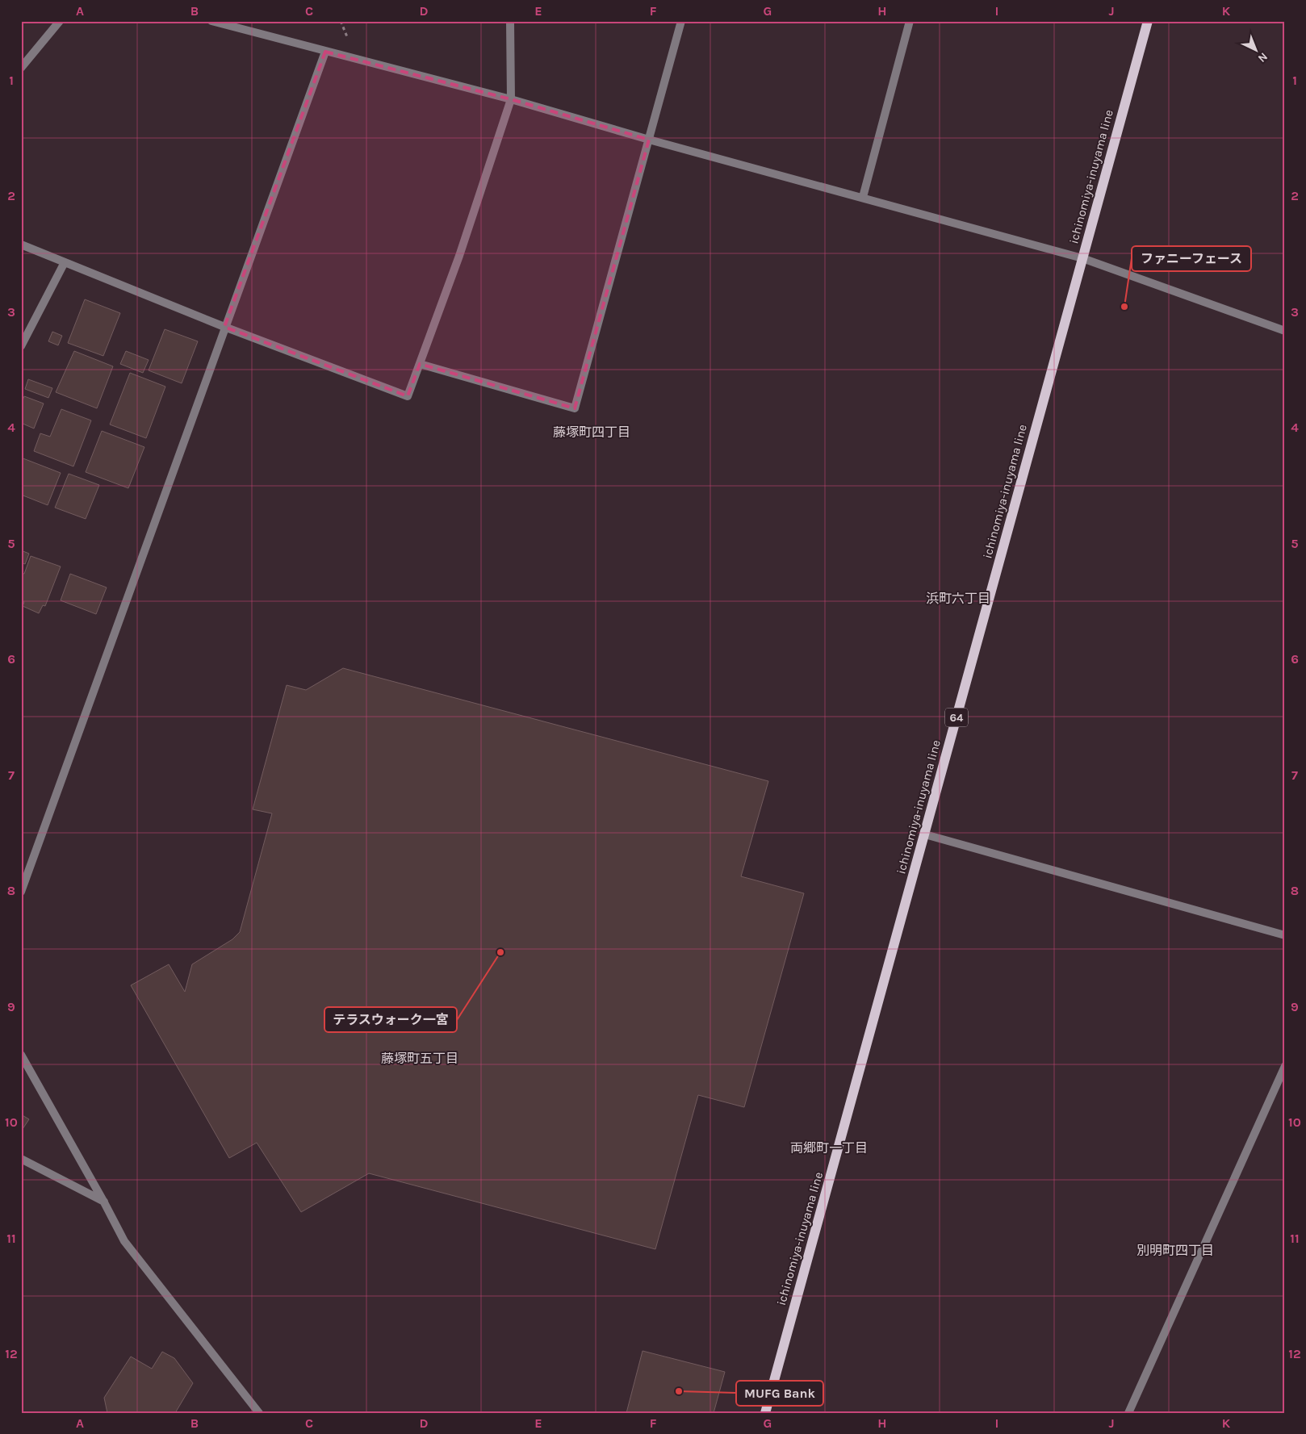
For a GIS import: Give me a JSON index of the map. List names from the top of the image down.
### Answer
{
  "streets": {
    "main road": ["ichinomiya-inuyama line", "64"]
  },
  "districts": [
    "藤塚町四丁目",
    "浜町六丁目",
    "藤塚町五丁目",
    "両郷町一丁目",
    "別明町四丁目"
  ],
  "places": ["ファニーフェース", "テラスウォーク一宮", "MUFG Bank"],
  "north": "bottom right",
  "grid": {
    "columns": [
      "A",
      "B",
      "C",
      "D",
      "E",
      "F",
      "G",
      "H",
      "I",
      "J",
      "K"
    ],
    "rows": [
      "1",
      "2",
      "3",
      "4",
      "5",
      "6",
      "7",
      "8",
      "9",
      "10",
      "11",
      "12"
    ]
  }
}
